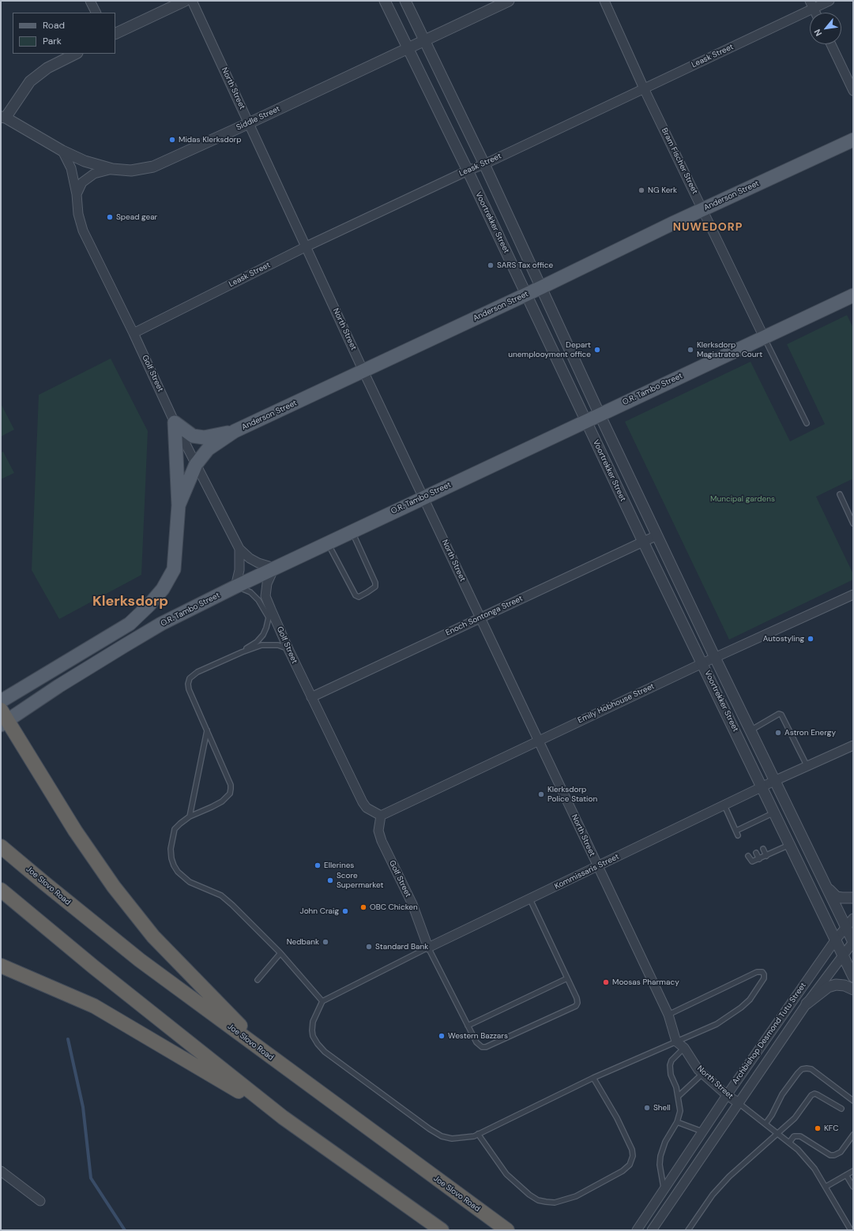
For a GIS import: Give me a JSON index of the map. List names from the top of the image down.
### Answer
{
  "streets": {
    "highway": ["Joe Slovo Road"],
    "main road": ["Anderson Street", "O.R. Tambo Street"],
    "street": [
      "Leask Street",
      "North Street",
      "Siddle Street",
      "Bram Fischer Street",
      "Voortrekker Street",
      "Golf Street",
      "Enoch Sontonga Street",
      "Emily Hobhouse Street",
      "Kommissaris Street",
      "Archbishop Desmond Tutu Street"
    ]
  },
  "crossings": [
    ["Leask Street", "North Street"],
    ["Leask Street", "Bram Fischer Street"],
    ["Leask Street", "Voortrekker Street"],
    ["Leask Street", "Golf Street"],
    ["North Street", "Siddle Street"],
    ["North Street", "Anderson Street"],
    ["North Street", "O.R. Tambo Street"],
    ["North Street", "Enoch Sontonga Street"],
    ["North Street", "Emily Hobhouse Street"],
    ["North Street", "Kommissaris Street"],
    ["North Street", "Archbishop Desmond Tutu Street"],
    ["Siddle Street", "Voortrekker Street"],
    ["Siddle Street", "Golf Street"],
    ["Bram Fischer Street", "Anderson Street"],
    ["Bram Fischer Street", "O.R. Tambo Street"],
    ["Anderson Street", "Voortrekker Street"],
    ["Anderson Street", "Golf Street"],
    ["Voortrekker Street", "O.R. Tambo Street"],
    ["Voortrekker Street", "Enoch Sontonga Street"],
    ["Voortrekker Street", "Emily Hobhouse Street"],
    ["Voortrekker Street", "Kommissaris Street"],
    ["Voortrekker Street", "Archbishop Desmond Tutu Street"],
    ["Golf Street", "O.R. Tambo Street"],
    ["Golf Street", "Enoch Sontonga Street"],
    ["Golf Street", "Emily Hobhouse Street"],
    ["Golf Street", "Kommissaris Street"]
  ],
  "districts": ["NUWEDORP", "Klerksdorp"],
  "parks": ["Muncipal gardens"],
  "places": [
    "Midas Klerksdorp",
    "NG Kerk",
    "Spead gear",
    "SARS Tax office",
    "Depart unemplooyment office",
    "Klerksdorp Magistrates Court",
    "Autostyling",
    "Astron Energy",
    "Klerksdorp Police Station",
    "Ellerines",
    "Score Supermarket",
    "OBC Chicken",
    "John Craig",
    "Nedbank",
    "Standard Bank",
    "Moosas Pharmacy",
    "Western Bazzars",
    "Shell",
    "KFC"
  ],
  "legend": ["Road", "Park"],
  "north": "bottom left"
}
